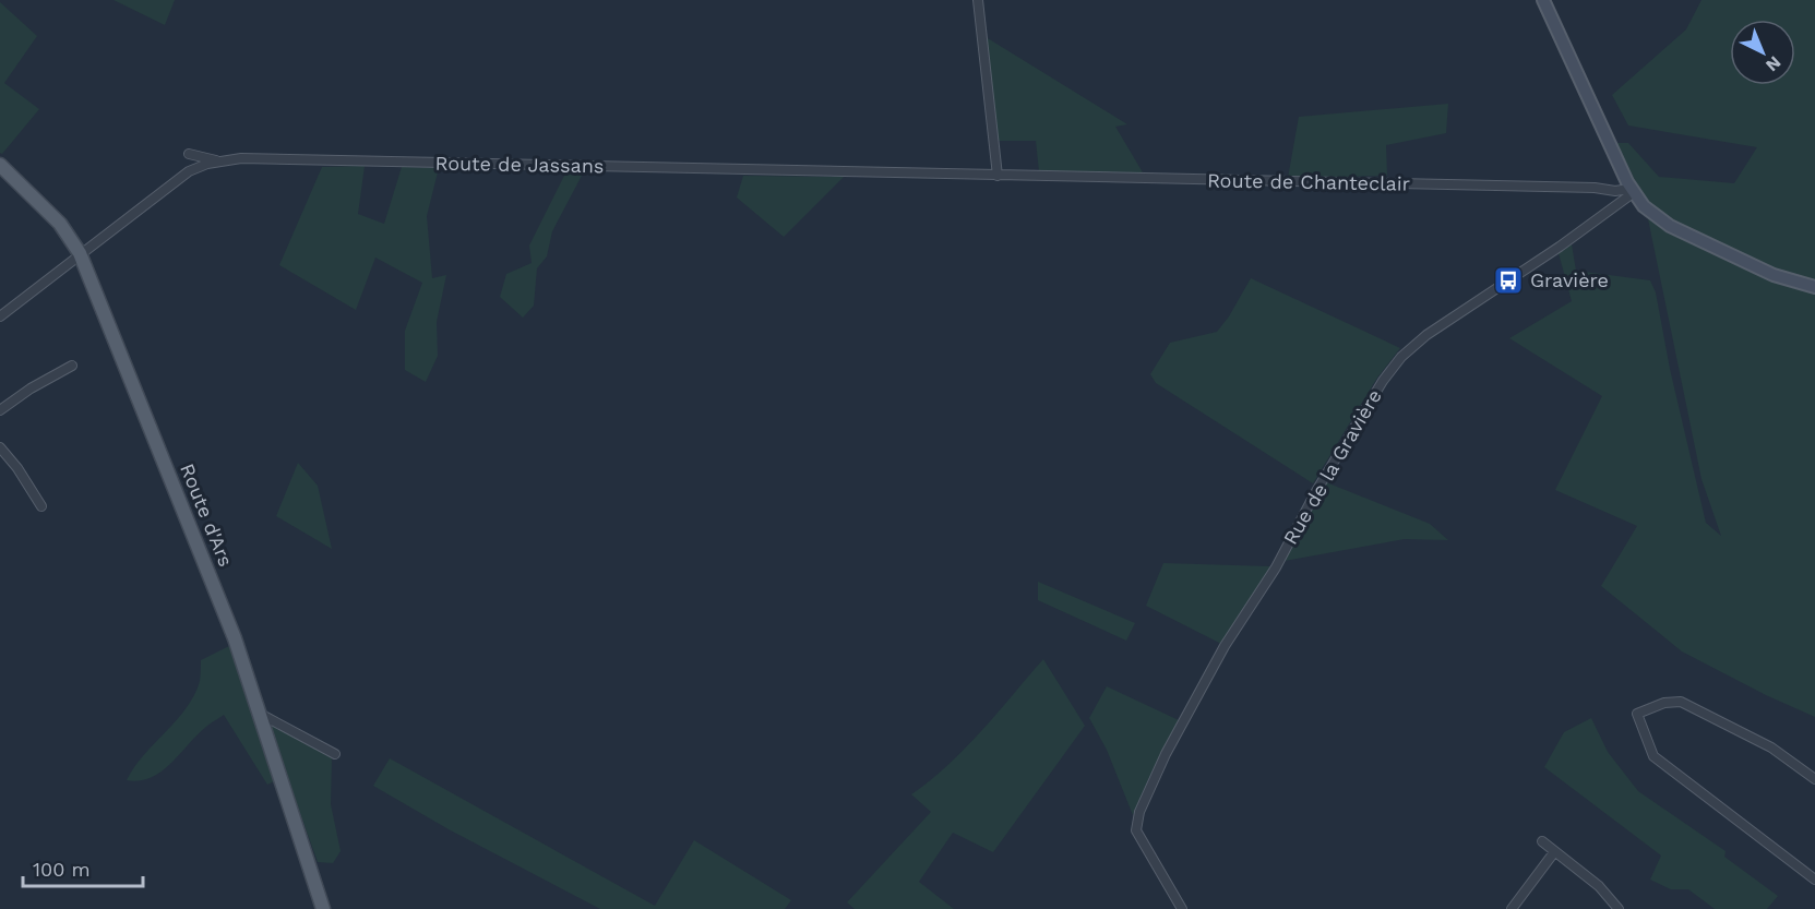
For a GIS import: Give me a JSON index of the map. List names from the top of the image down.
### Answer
{
  "streets": {
    "main road": ["Route d'Ars"],
    "street": ["Route de Jassans", "Route de Chanteclair", "Rue de la Gravière"]
  },
  "crossings": [
    ["Route de Jassans", "Route de Chanteclair"],
    ["Route de Jassans", "Route d'Ars"],
    ["Route de Chanteclair", "Rue de la Gravière"]
  ],
  "places": {
    "bus stop": ["Gravière"]
  },
  "scale_bar": "100 m",
  "north": "bottom right"
}
